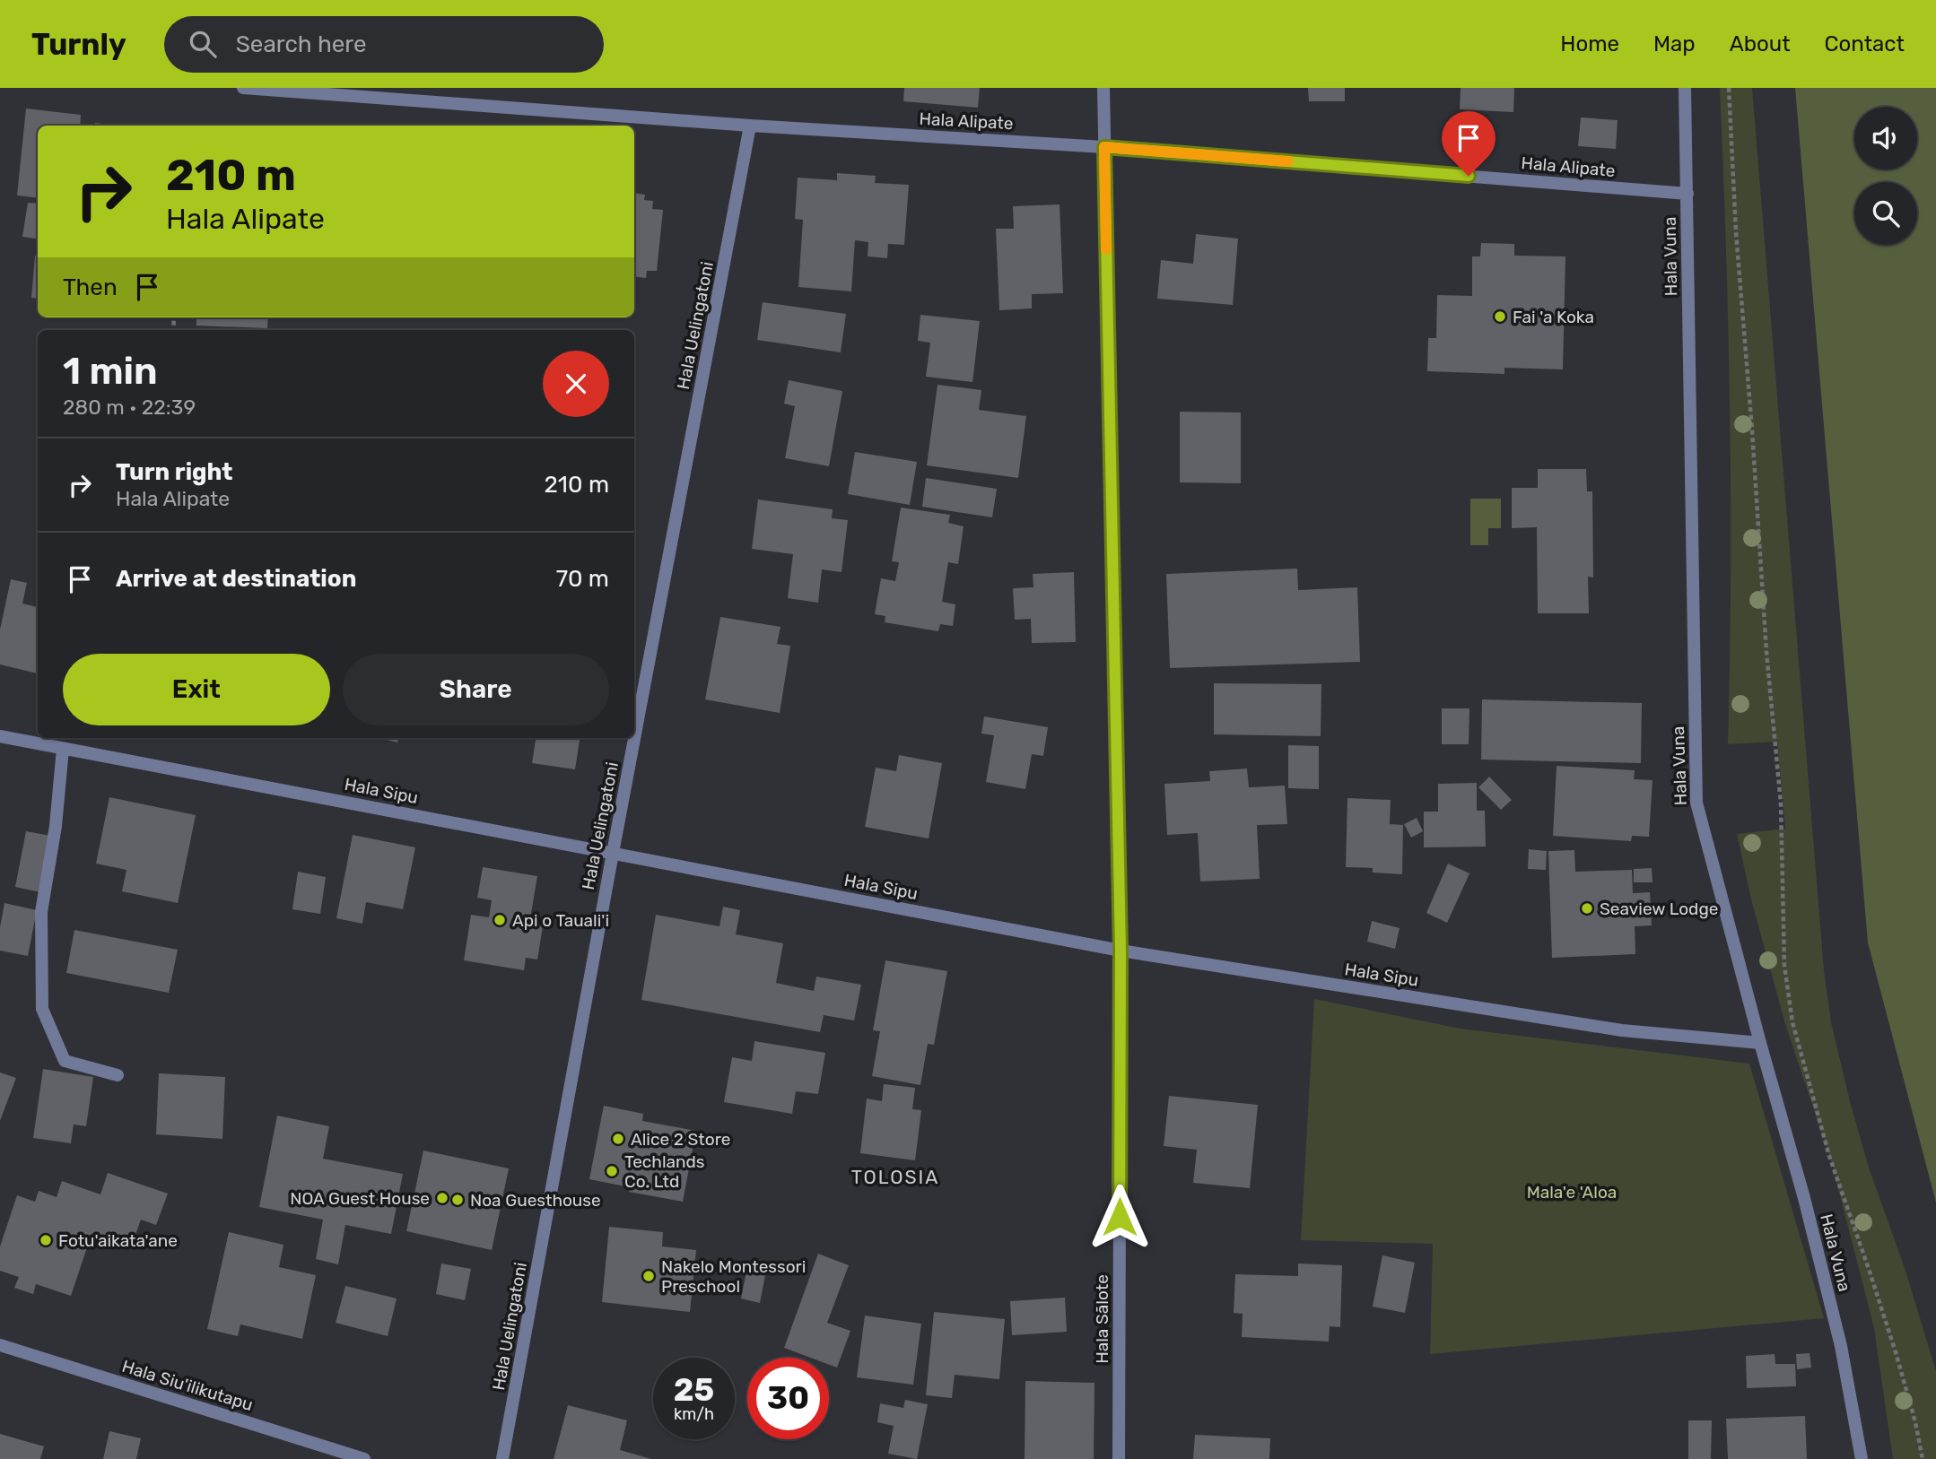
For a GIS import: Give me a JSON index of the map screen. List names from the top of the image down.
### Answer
{
  "streets": {
    "street": [
      "Hala Alipate",
      "Hala Vuna",
      "Hala Uelingatoni",
      "Hala Sipu",
      "Hala Sālote",
      "Hala Siu'ilikutapu"
    ]
  },
  "crossings": [
    ["Hala Alipate", "Hala Vuna"],
    ["Hala Alipate", "Hala Uelingatoni"],
    ["Hala Alipate", "Hala Sālote"],
    ["Hala Vuna", "Hala Sipu"],
    ["Hala Uelingatoni", "Hala Sipu"],
    ["Hala Sipu", "Hala Sālote"]
  ],
  "districts": ["TOLOSIA"],
  "parks": ["Mala'e 'Aloa"],
  "places": [
    "Fai 'a Koka",
    "Seaview Lodge",
    "Api o Tauali'i",
    "Alice 2 Store",
    "Techlands Co. Ltd",
    "NOA Guest House",
    "Noa Guesthouse",
    "Fotu'aikata'ane",
    "Nakelo Montessori Preschool"
  ],
  "page": {
    "header": "Turnly",
    "search": "Search here",
    "nav": [
      "Home",
      "Map",
      "About",
      "Contact"
    ],
    "turn": ["210 m", "Hala Alipate"],
    "then": "Then",
    "heading": ["1 min", "280 m · 22:39"],
    "list": [
      {
        "name": "Turn right",
        "note": "Hala Alipate",
        "value": "210 m"
      },
      {
        "name": "Arrive at destination",
        "value": "70 m"
      }
    ],
    "buttons": ["Exit", "Share"],
    "speed": "25 km/h",
    "limit": "30"
  }
}
